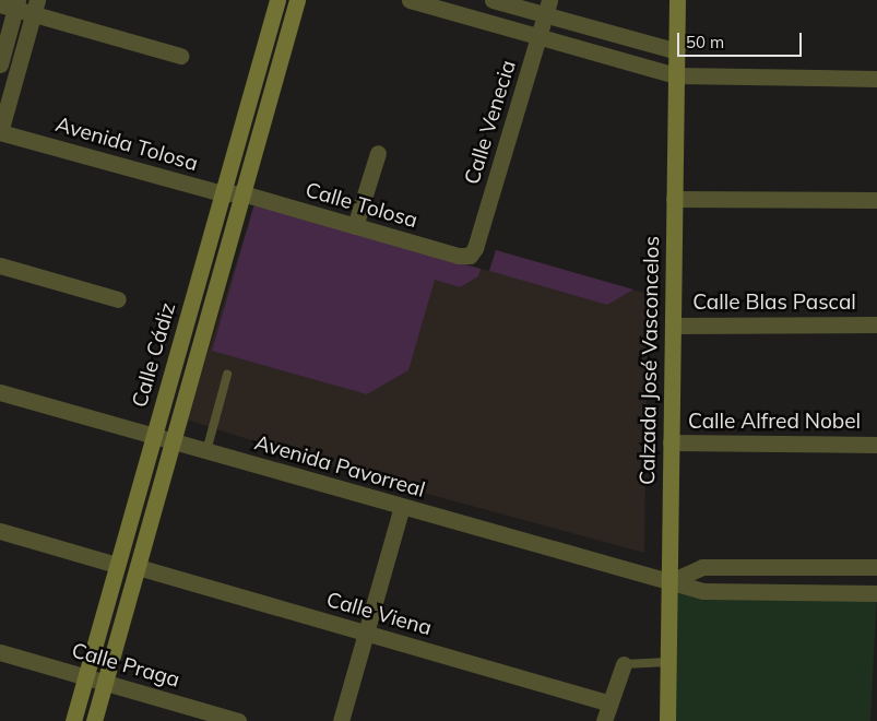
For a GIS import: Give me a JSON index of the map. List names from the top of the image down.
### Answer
{
  "streets": {
    "street": [
      "Calle Venecia",
      "Avenida Tolosa",
      "Calle Tolosa",
      "Calle Blas Pascal",
      "Calle Cádiz",
      "Calzada José Vasconcelos",
      "Calle Alfred Nobel",
      "Avenida Pavorreal",
      "Calle Viena",
      "Calle Praga"
    ]
  },
  "crossings": [
    ["Calle Venecia", "Calle Tolosa"],
    ["Avenida Tolosa", "Calle Tolosa"],
    ["Avenida Tolosa", "Calle Cádiz"],
    ["Calle Tolosa", "Calle Cádiz"],
    ["Calle Blas Pascal", "Calzada José Vasconcelos"],
    ["Calle Cádiz", "Avenida Pavorreal"],
    ["Calle Cádiz", "Calle Viena"],
    ["Calle Cádiz", "Calle Praga"],
    ["Calzada José Vasconcelos", "Calle Alfred Nobel"],
    ["Calzada José Vasconcelos", "Avenida Pavorreal"]
  ],
  "scale_bar": "50 m"
}
